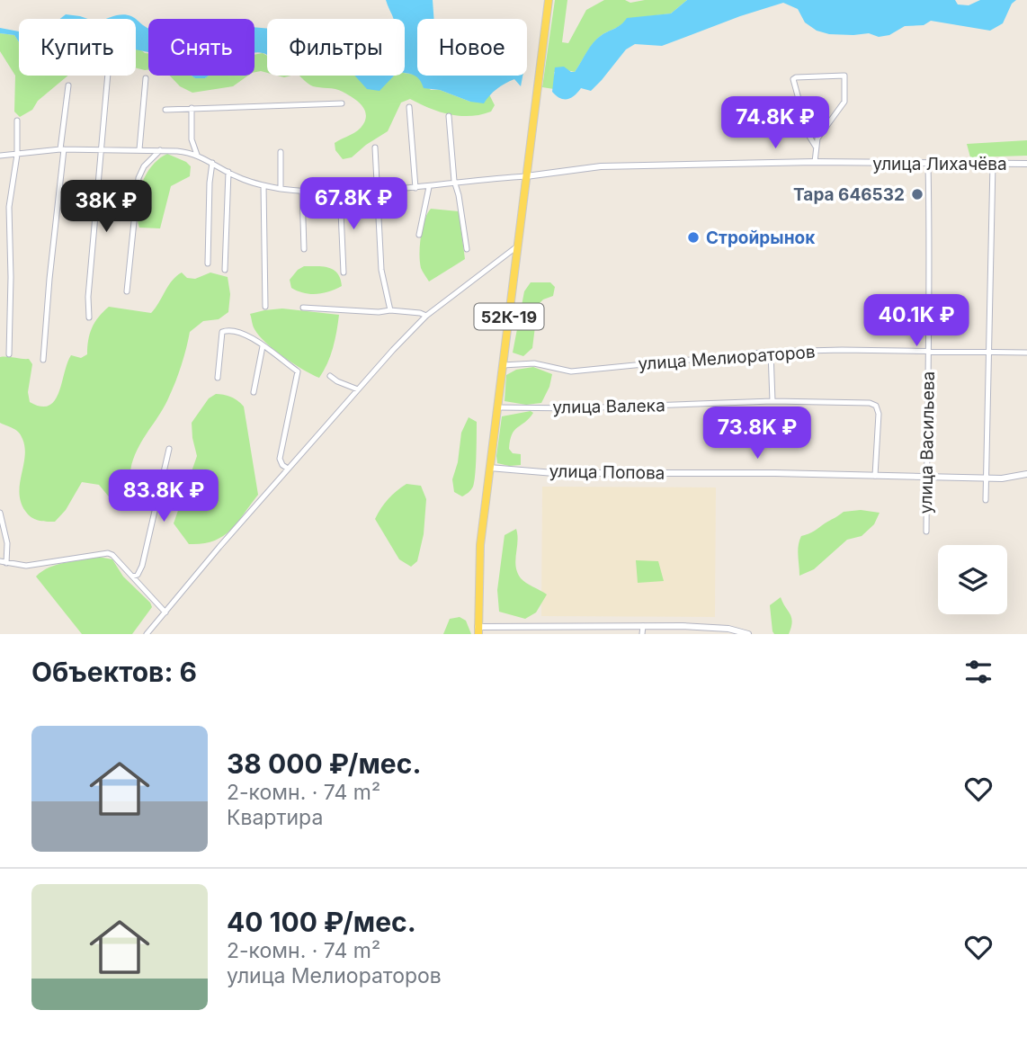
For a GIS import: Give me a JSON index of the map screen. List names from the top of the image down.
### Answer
{
  "streets": {
    "main road": ["52К-19"],
    "street": [
      "улица Лихачёва",
      "улица Мелиораторов",
      "улица Валека",
      "улица Васильева",
      "улица Попова"
    ]
  },
  "crossings": [
    ["улица Лихачёва", "52К-19"],
    ["улица Лихачёва", "улица Васильева"],
    ["52К-19", "улица Мелиораторов"],
    ["52К-19", "улица Валека"],
    ["52К-19", "улица Попова"],
    ["улица Мелиораторов", "улица Васильева"],
    ["улица Валека", "улица Попова"],
    ["улица Васильева", "улица Попова"]
  ],
  "places": ["Тара 646532", "Стройрынок"],
  "page": {
    "chip": [
      "Купить",
      "Снять",
      "Фильтры",
      "Новое"
    ],
    "price": [
      "74.8K ₽",
      "67.8K ₽",
      "38K ₽",
      "40.1K ₽",
      "73.8K ₽",
      "83.8K ₽"
    ],
    "heading": "Объектов: 6",
    "list": [
      {
        "name": "38 000 ₽/мес.",
        "note": "2-комн. · 74 m² · Квартира"
      },
      {
        "name": "40 100 ₽/мес.",
        "note": "2-комн. · 74 m² · улица Мелиораторов"
      }
    ]
  }
}
